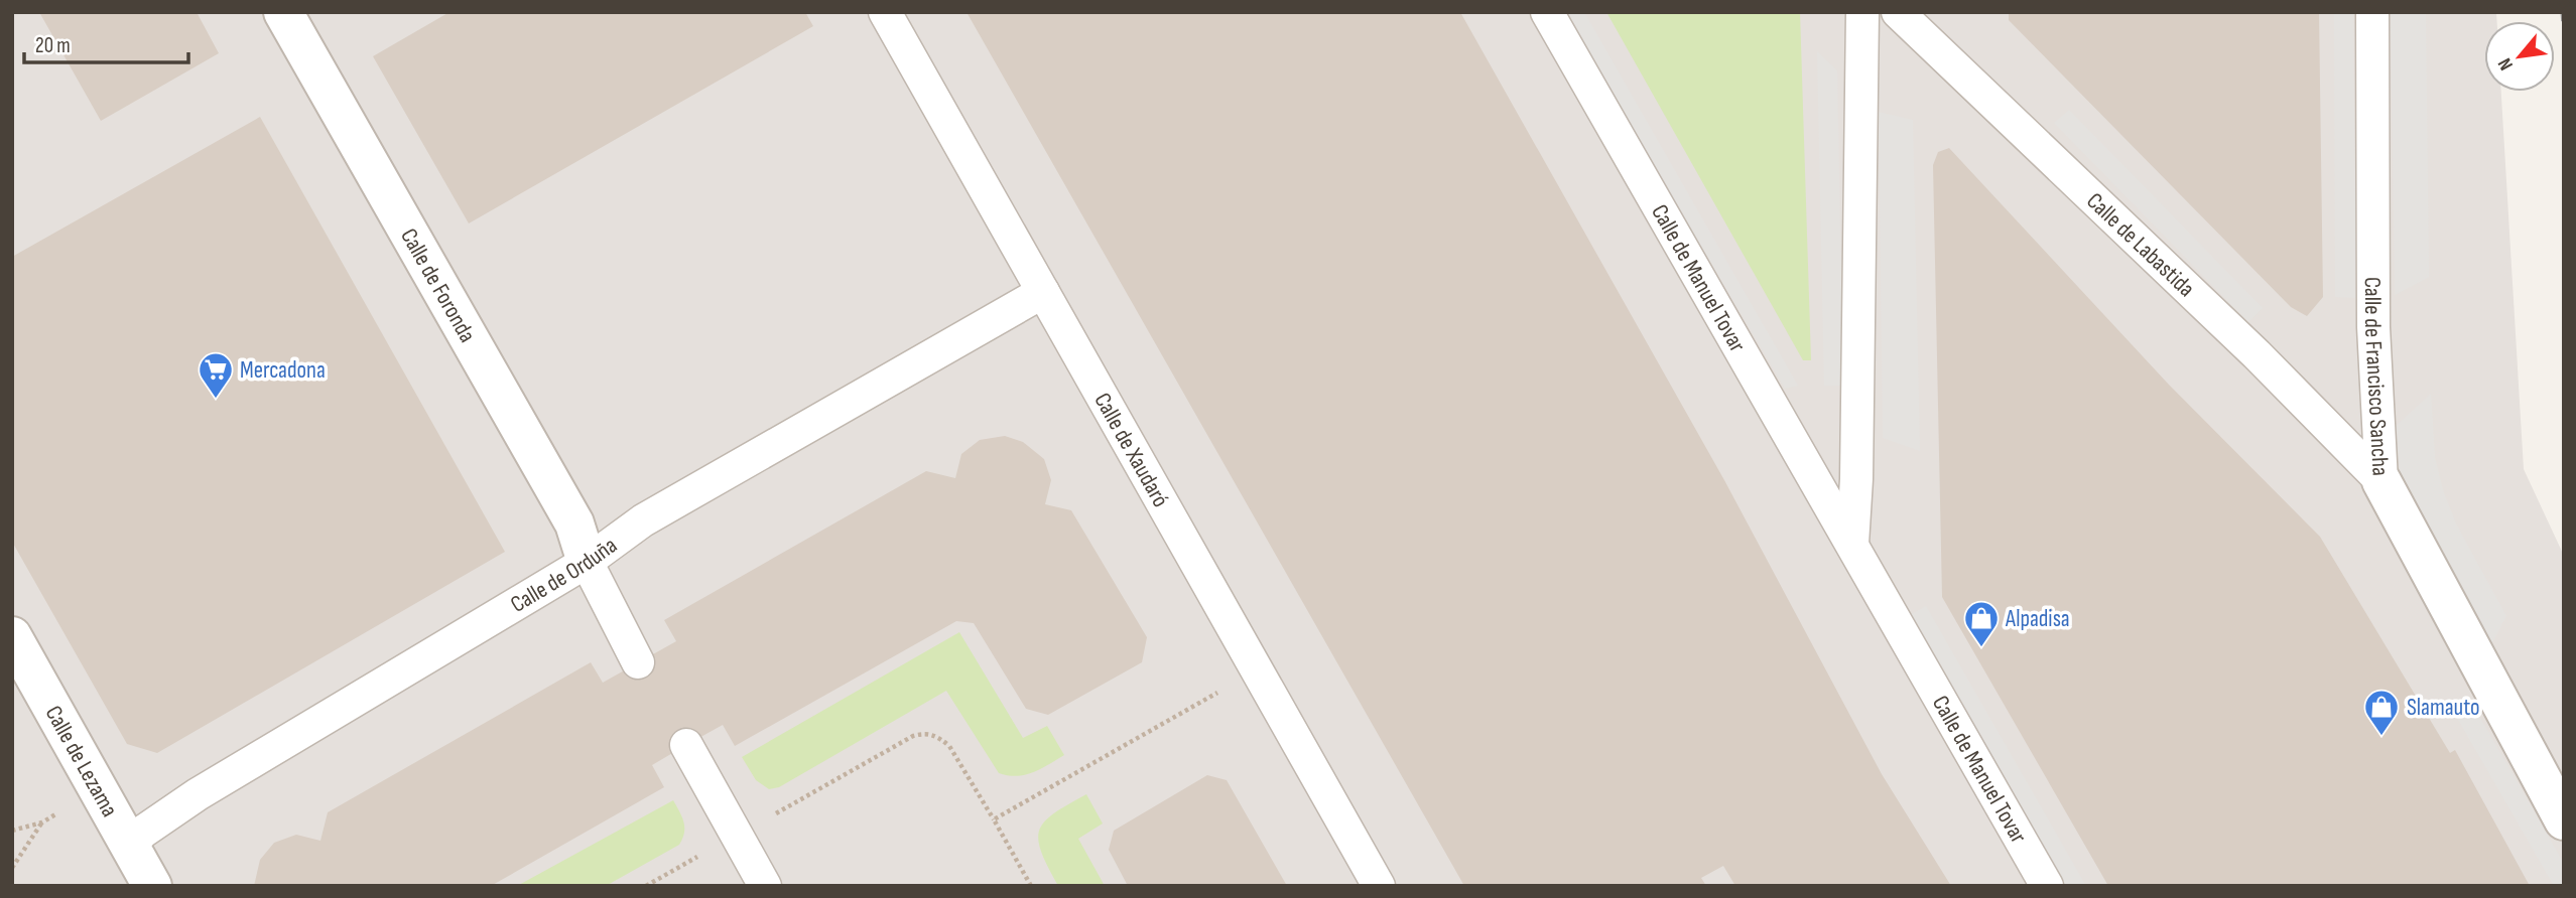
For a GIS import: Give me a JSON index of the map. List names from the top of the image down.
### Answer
{
  "streets": {
    "street": ["Calle de Foronda", "Calle de Francisco Sancha", "Calle de Lezama"],
    "lane": [
      "Calle de Labastida",
      "Calle de Manuel Tovar",
      "Calle de Xaudaró",
      "Calle de Orduña"
    ]
  },
  "crossings": [
    ["Calle de Labastida", "Calle de Francisco Sancha"],
    ["Calle de Foronda", "Calle de Orduña"],
    ["Calle de Xaudaró", "Calle de Orduña"],
    ["Calle de Orduña", "Calle de Lezama"]
  ],
  "places": {
    "supermarket": ["Mercadona"],
    "shop": ["Alpadisa", "Slamauto"]
  },
  "scale_bar": "20 m",
  "north": "bottom left"
}
